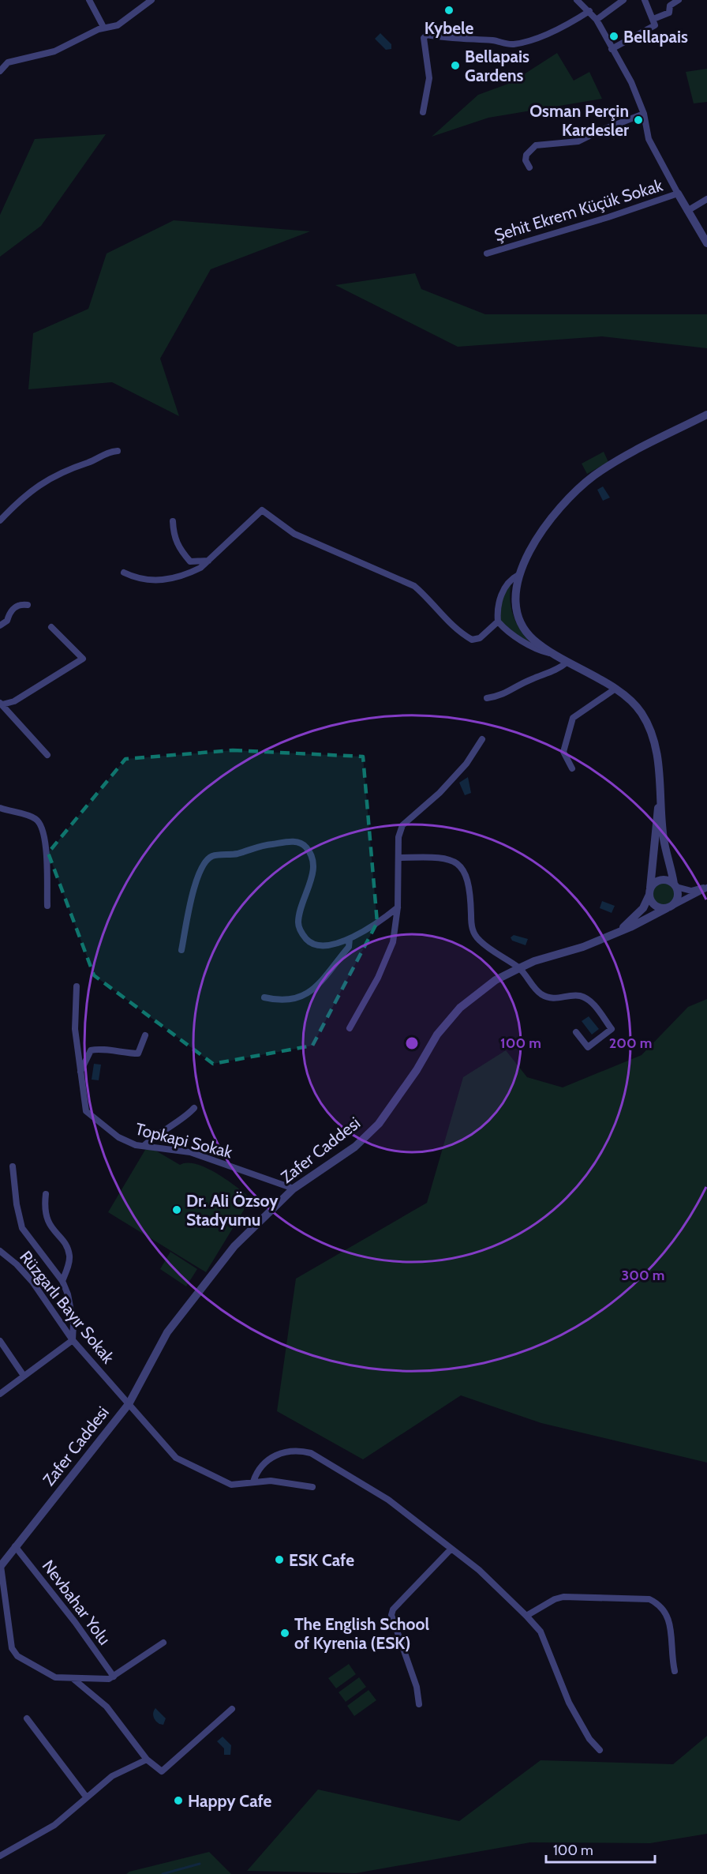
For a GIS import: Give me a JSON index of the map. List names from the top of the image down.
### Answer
{
  "streets": {
    "street": [
      "Şehit Ekrem Küçük Sokak",
      "Topkapi Sokak",
      "Zafer Caddesi",
      "Rüzgarlı Bayır Sokak",
      "Nevbahar Yolu"
    ]
  },
  "crossings": [
    ["Topkapi Sokak", "Zafer Caddesi"],
    ["Zafer Caddesi", "Rüzgarlı Bayır Sokak"],
    ["Zafer Caddesi", "Nevbahar Yolu"]
  ],
  "places": [
    "Kybele",
    "Bellapais",
    "Bellapais Gardens",
    "Osman Perçin Kardesler",
    "Dr. Ali Özsoy Stadyumu",
    "ESK Cafe",
    "The English School of Kyrenia (ESK)",
    "Happy Cafe"
  ],
  "scale_bar": "100 m",
  "rings": ["100 m", "200 m", "300 m"]
}
